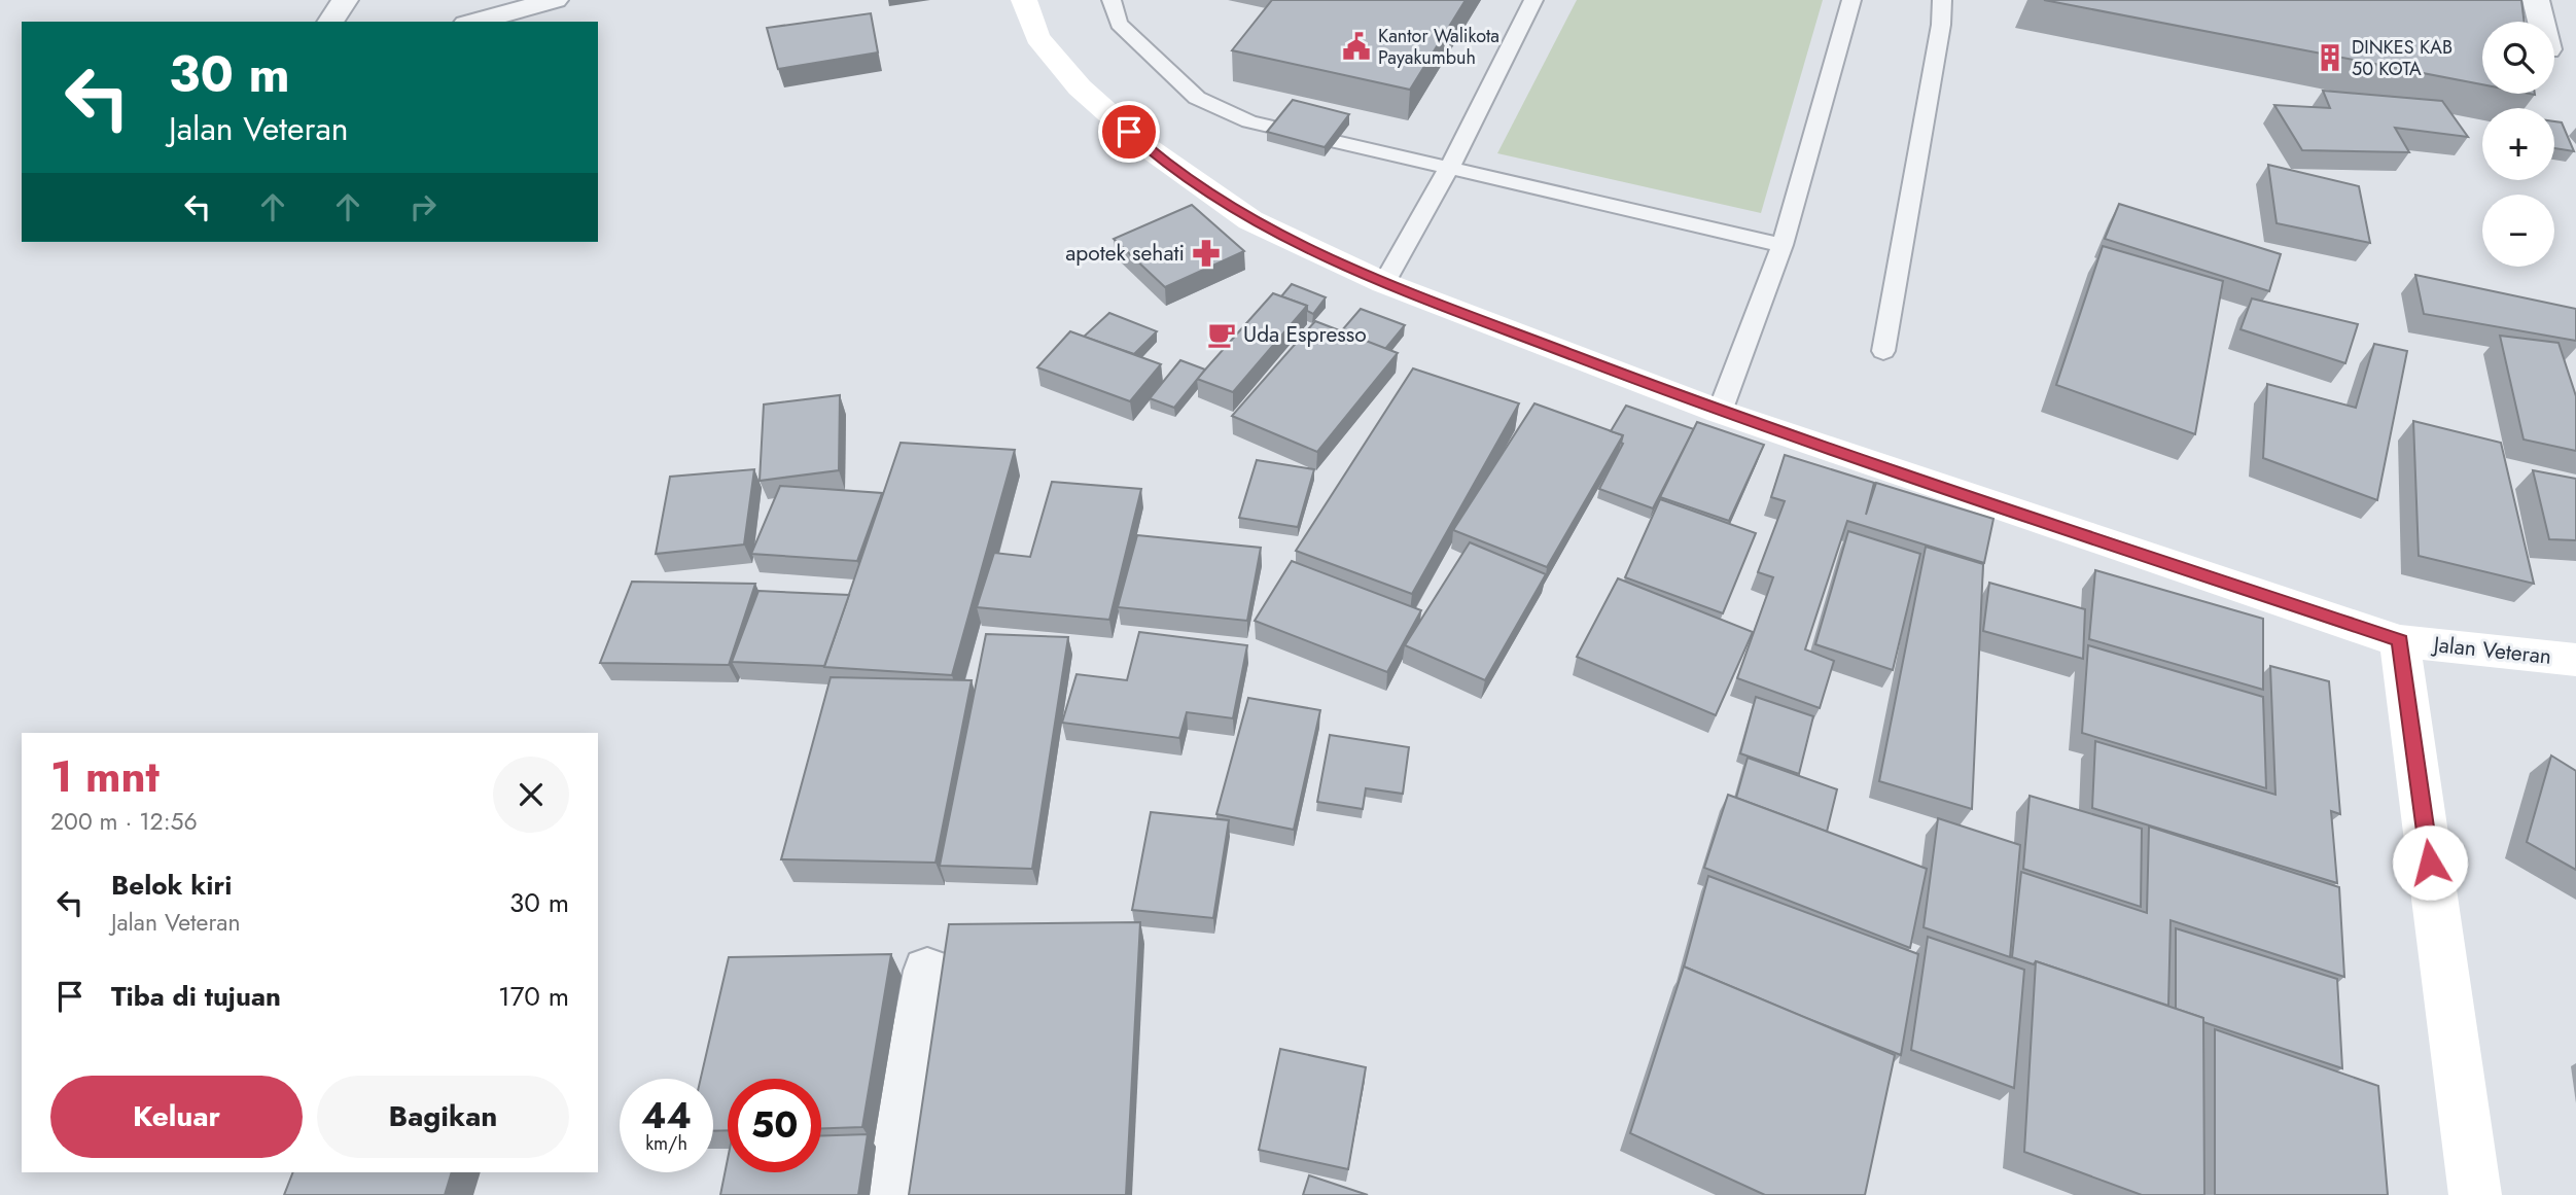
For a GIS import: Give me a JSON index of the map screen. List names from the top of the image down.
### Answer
{
  "streets": {
    "main road": ["Jalan Veteran"]
  },
  "places": {
    "public building": ["Kantor Walikota Payakumbuh"],
    "building": ["DINKES KAB 50 KOTA"],
    "pharmacy": ["apotek sehati"],
    "cafe": ["Uda Espresso"]
  },
  "page": {
    "map_buttons": ["+", "−"],
    "turn": ["30 m", "Jalan Veteran"],
    "heading": ["1 mnt", "200 m · 12:56"],
    "list": [
      {
        "name": "Belok kiri",
        "note": "Jalan Veteran",
        "value": "30 m"
      },
      {
        "name": "Tiba di tujuan",
        "value": "170 m"
      }
    ],
    "buttons": ["Keluar", "Bagikan"],
    "speed": "44 km/h",
    "limit": "50"
  }
}
